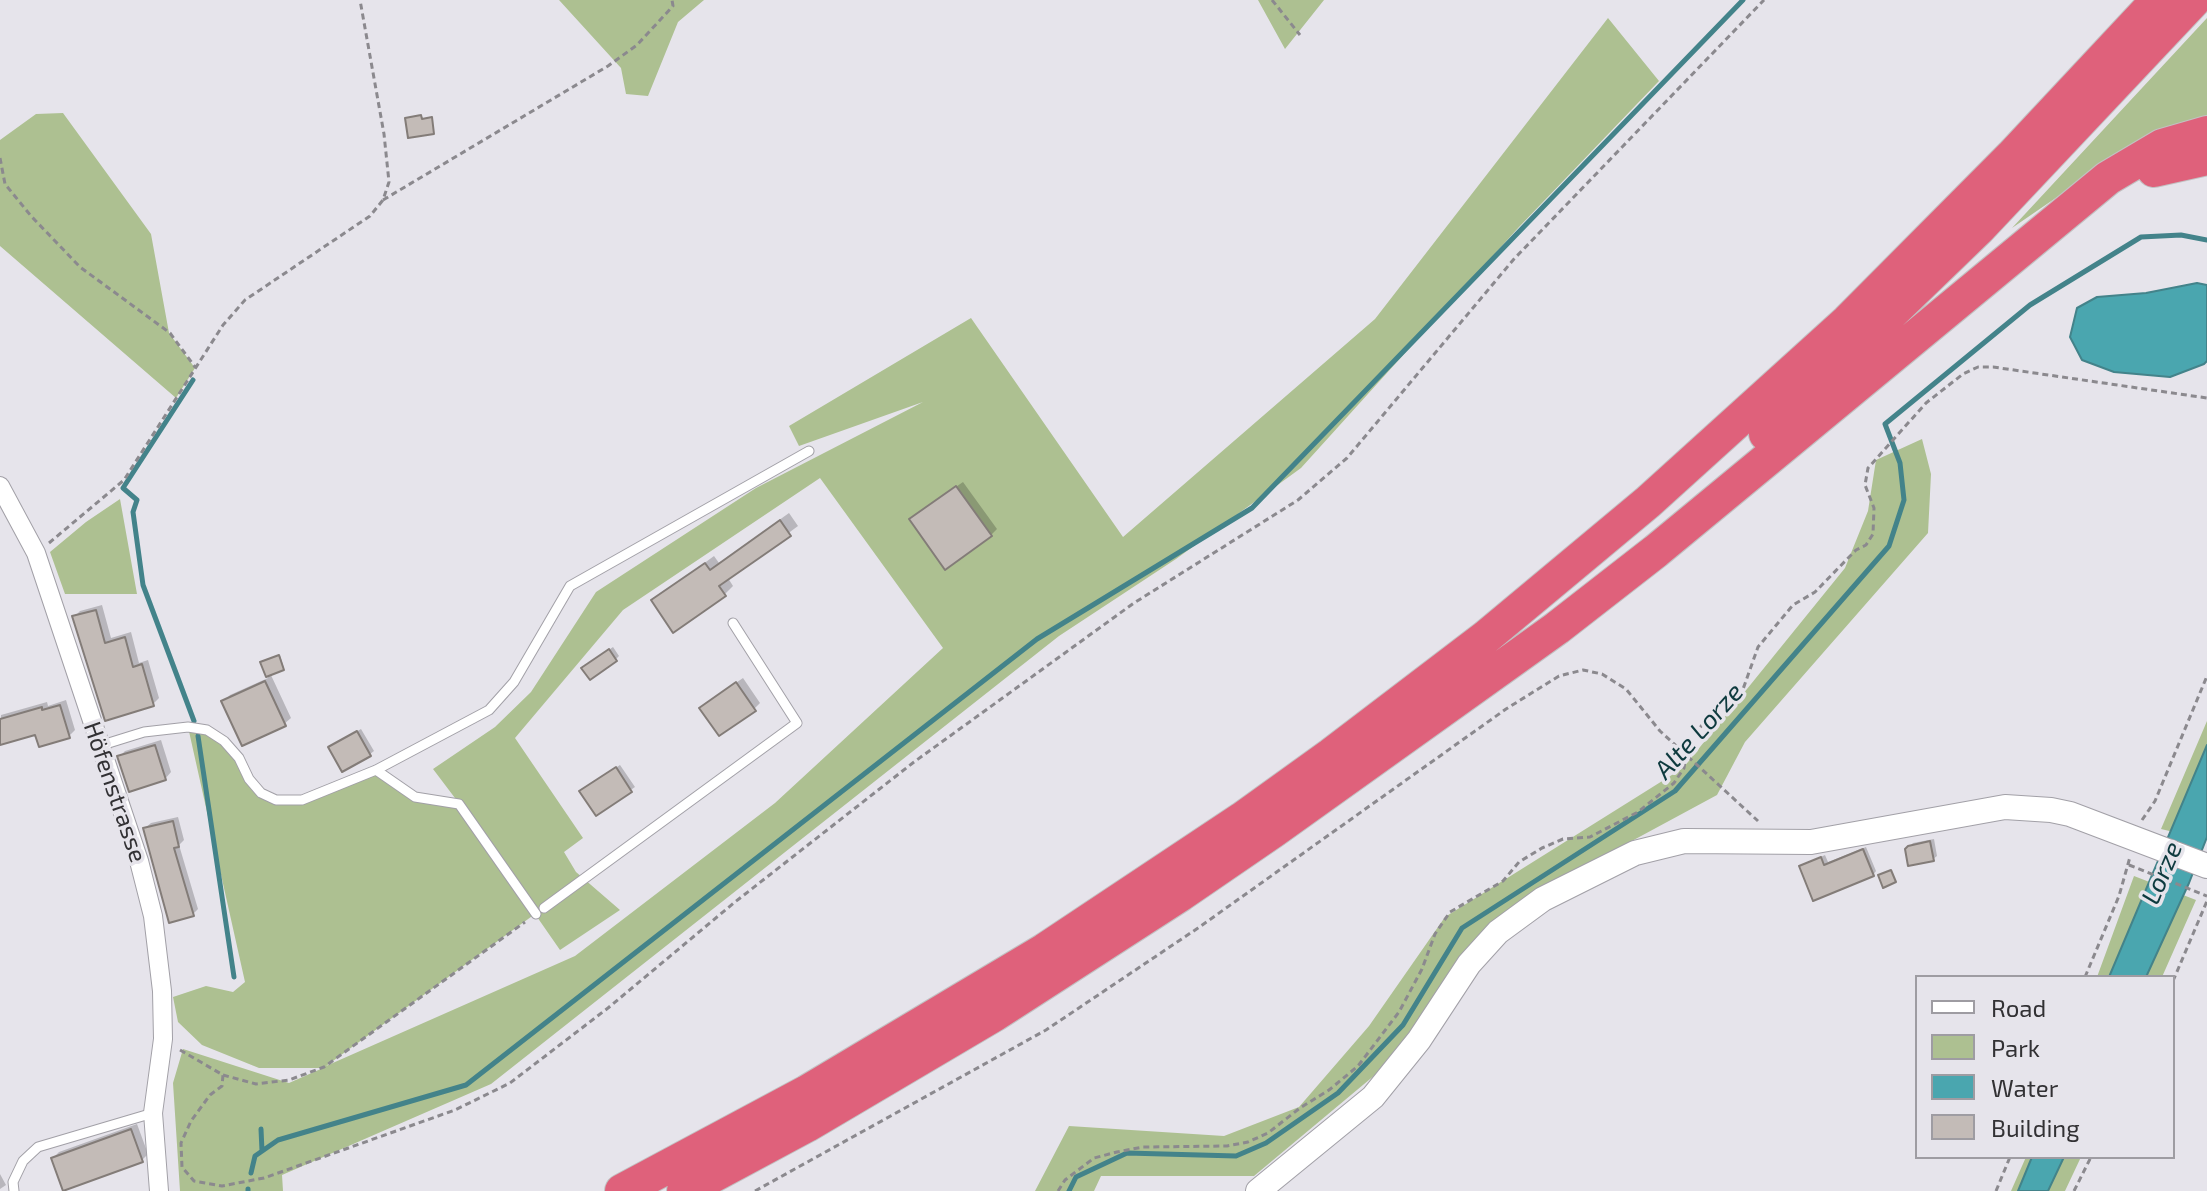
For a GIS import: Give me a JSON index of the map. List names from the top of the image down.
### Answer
{
  "streets": {
    "street": ["Höfenstrasse"]
  },
  "water": ["Alte Lorze", "Lorze"],
  "legend": [
    "Road",
    "Park",
    "Water",
    "Building"
  ]
}
